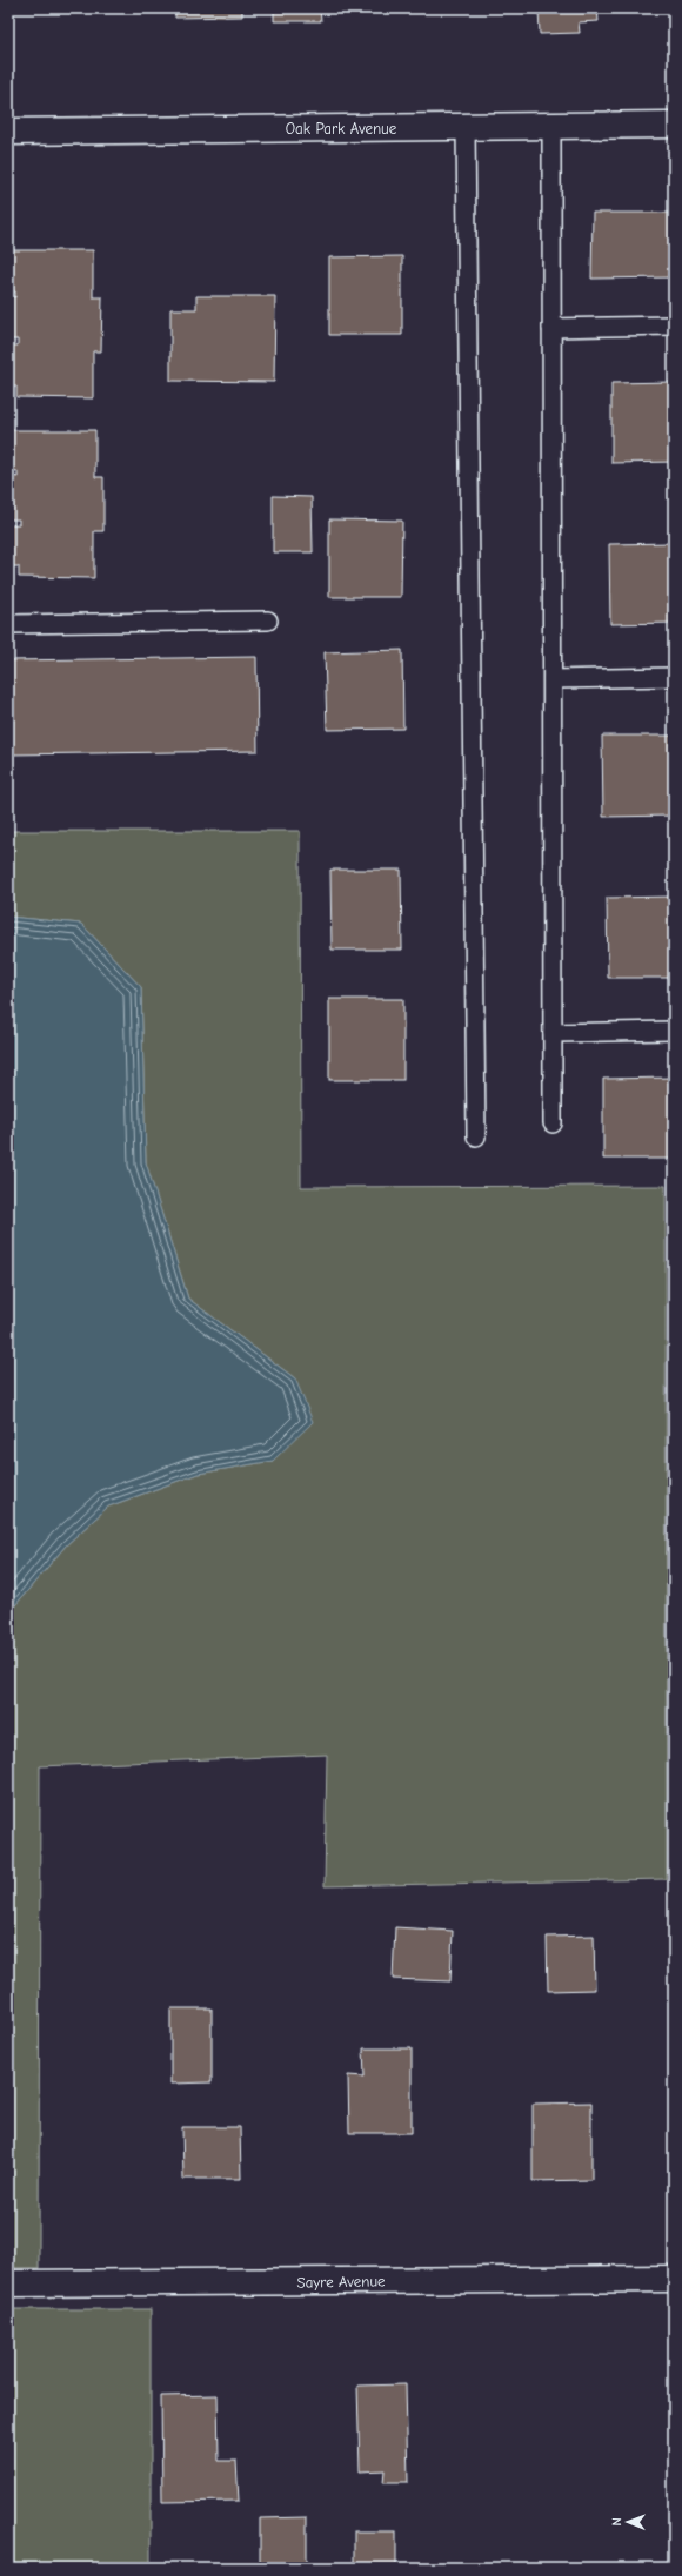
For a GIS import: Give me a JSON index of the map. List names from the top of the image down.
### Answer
{
  "streets": {
    "street": ["Oak Park Avenue", "Sayre Avenue"]
  },
  "north": "left"
}
